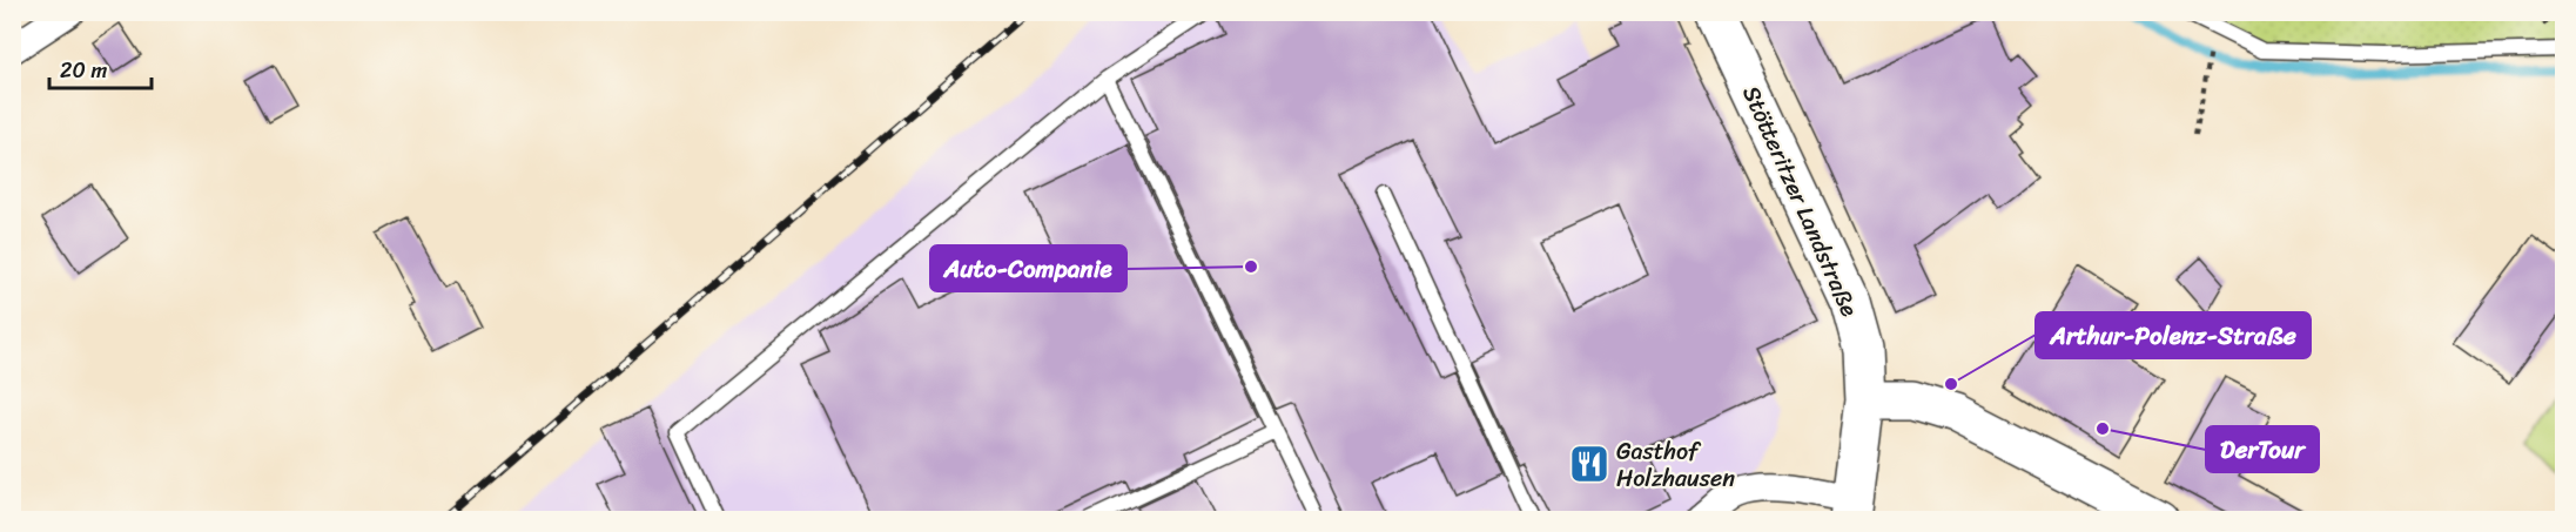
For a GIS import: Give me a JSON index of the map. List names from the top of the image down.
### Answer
{
  "streets": {
    "main road": ["Stötteritzer Landstraße"]
  },
  "places": {
    "other": ["Auto-Companie", "Arthur-Polenz-Straße", "DerTour"],
    "restaurant": ["Gasthof Holzhausen"]
  },
  "scale_bar": "20 m"
}
